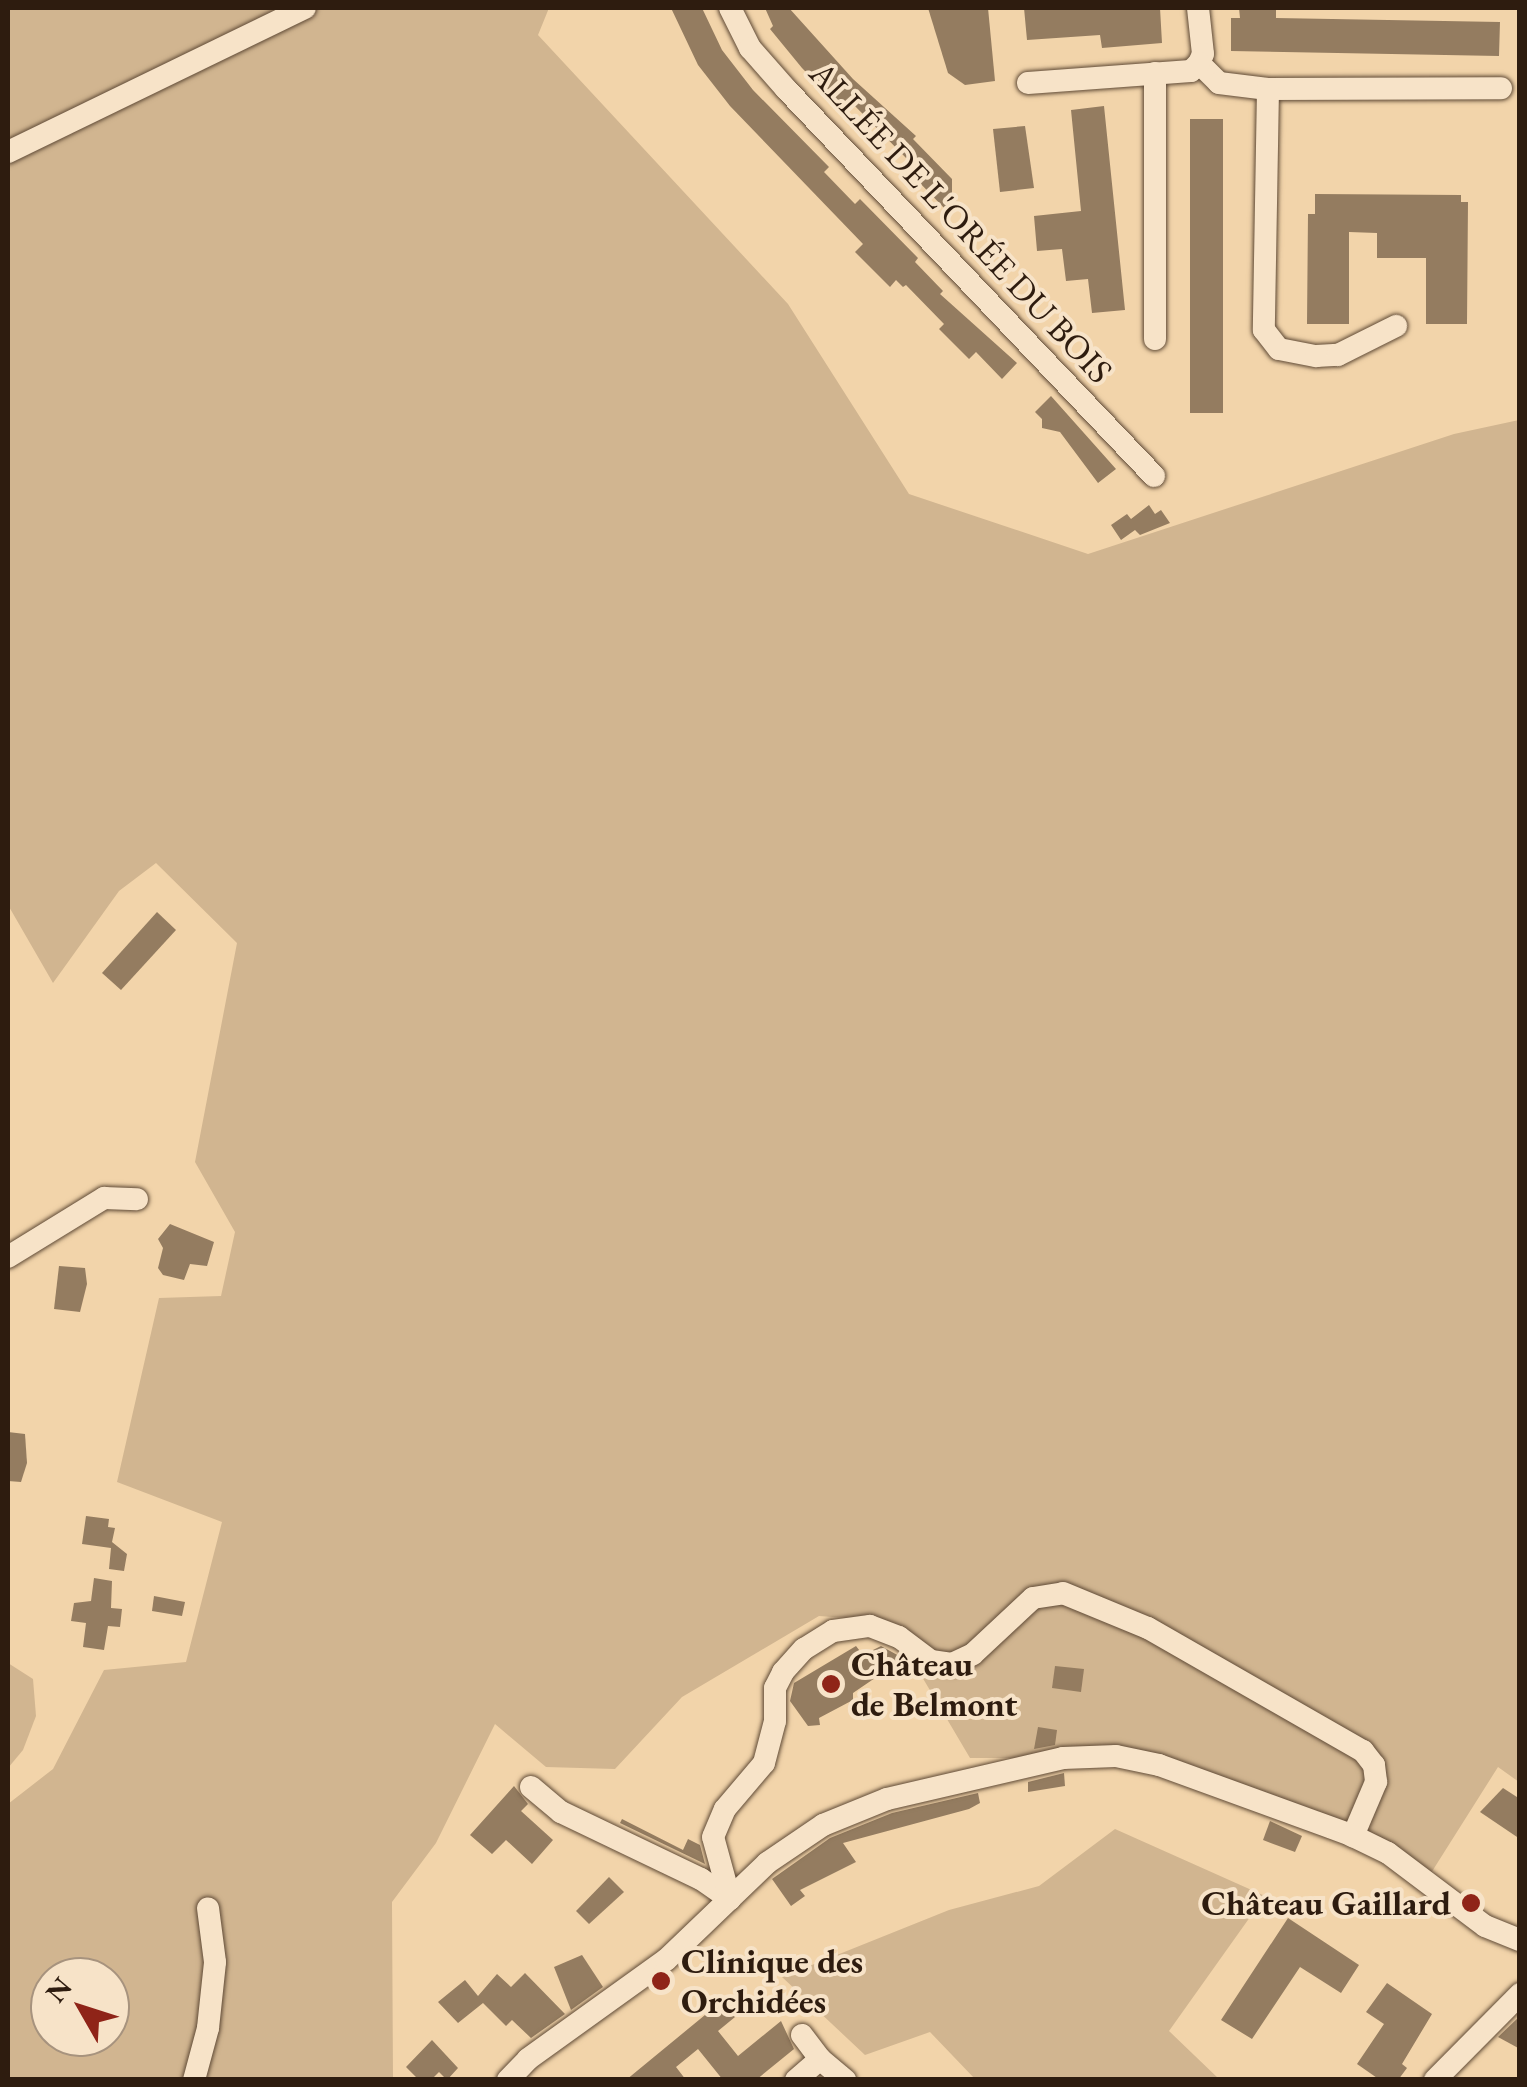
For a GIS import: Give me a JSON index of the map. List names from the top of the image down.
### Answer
{
  "streets": {
    "street": ["ALLÉE DE L'ORÉE DU BOIS"]
  },
  "places": ["Château de Belmont", "Château Gaillard", "Clinique des Orchidées"],
  "north": "top left"
}
